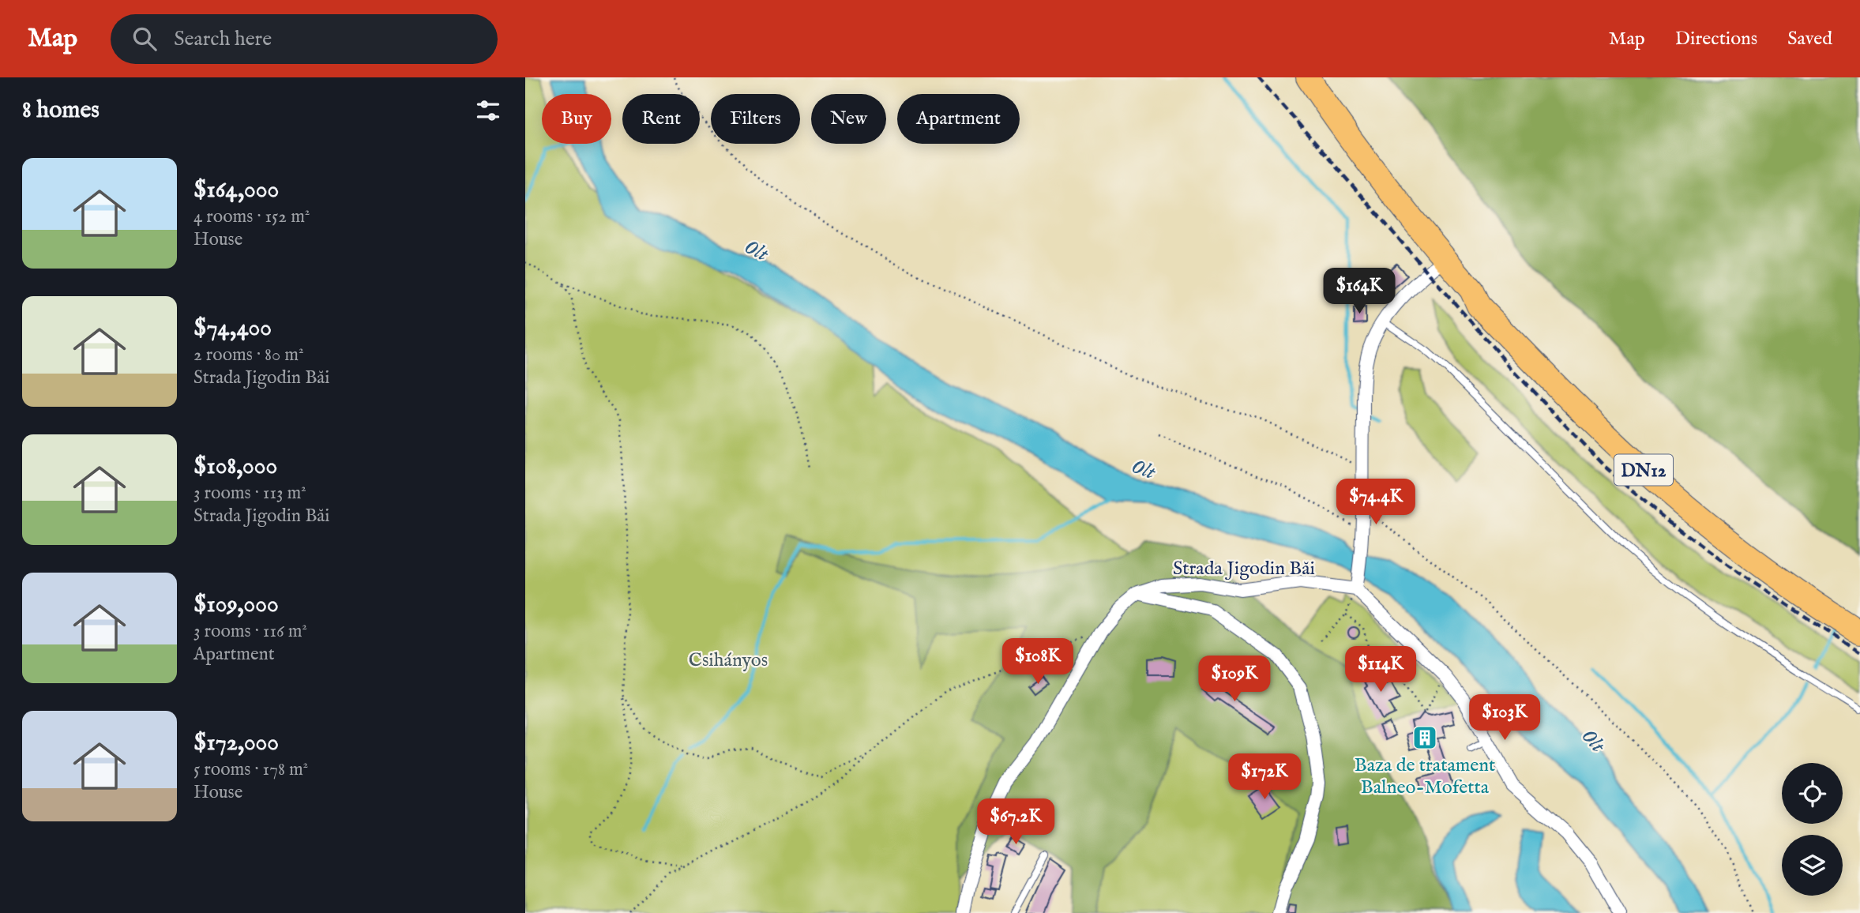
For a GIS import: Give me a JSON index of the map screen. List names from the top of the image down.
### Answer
{
  "streets": {
    "highway": ["DN12"],
    "street": ["Strada Jigodin Băi"]
  },
  "water": ["Olt"],
  "parks": ["Csihányos"],
  "places": {
    "building": ["Baza de tratament Balneo-Mofetta"]
  },
  "page": {
    "header": "Map",
    "search": "Search here",
    "nav": ["Map", "Directions", "Saved"],
    "heading": "8 homes",
    "chip": [
      "Buy",
      "Rent",
      "Filters",
      "New",
      "Apartment"
    ],
    "list": [
      {
        "name": "$164,000",
        "note": "4 rooms · 152 m² · House"
      },
      {
        "name": "$74,400",
        "note": "2 rooms · 80 m² · Strada Jigodin Băi"
      },
      {
        "name": "$108,000",
        "note": "3 rooms · 113 m² · Strada Jigodin Băi"
      },
      {
        "name": "$109,000",
        "note": "3 rooms · 116 m² · Apartment"
      },
      {
        "name": "$172,000",
        "note": "5 rooms · 178 m² · House"
      }
    ],
    "price": [
      "$164K",
      "$74.4K",
      "$108K",
      "$114K",
      "$109K",
      "$103K",
      "$172K",
      "$67.2K"
    ]
  }
}
